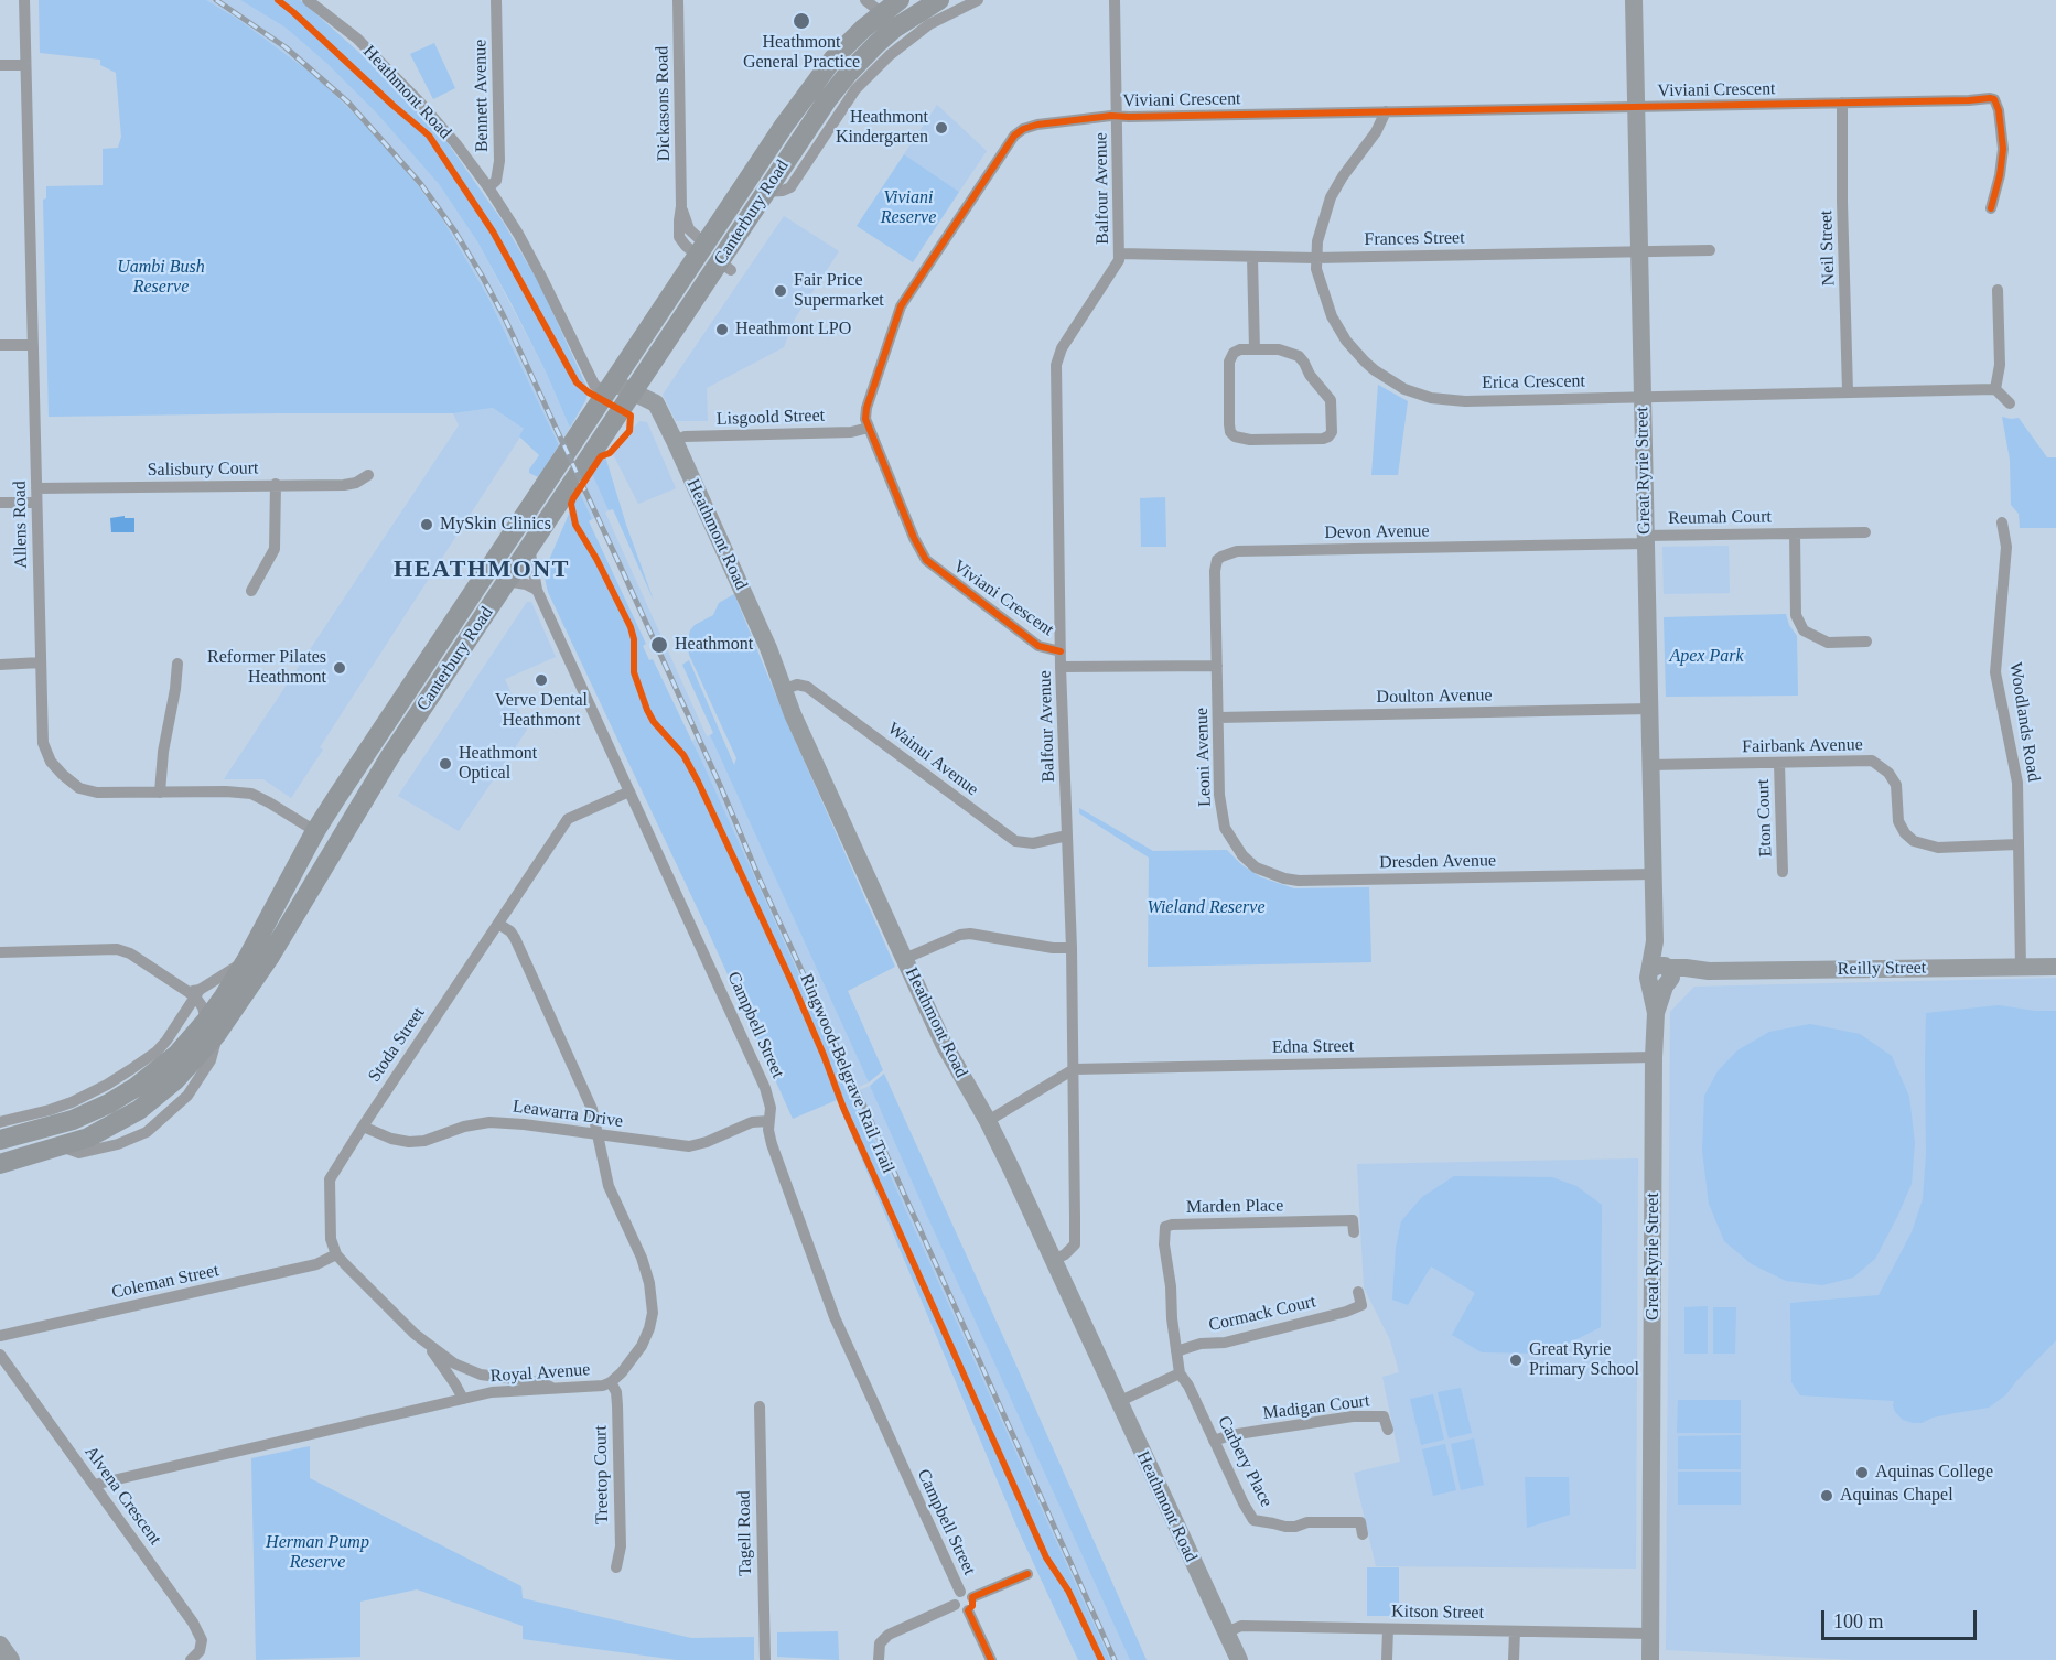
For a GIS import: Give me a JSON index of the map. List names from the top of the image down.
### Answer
{
  "streets": {
    "main road": ["Canterbury Road"],
    "street": [
      "Viviani Crescent",
      "Heathmont Road",
      "Bennett Avenue",
      "Dickasons Road",
      "Balfour Avenue",
      "Frances Street",
      "Neil Street",
      "Erica Crescent",
      "Lisgoold Street",
      "Salisbury Court",
      "Great Ryrie Street",
      "Reumah Court",
      "Allens Road",
      "Devon Avenue",
      "Doulton Avenue",
      "Woodlands Road",
      "Fairbank Avenue",
      "Leoni Avenue",
      "Wainui Avenue",
      "Eton Court",
      "Dresden Avenue",
      "Reilly Street",
      "Campbell Street",
      "Stoda Street",
      "Edna Street",
      "Leawarra Drive",
      "Marden Place",
      "Coleman Street",
      "Cormack Court",
      "Royal Avenue",
      "Madigan Court",
      "Carbery Place",
      "Treetop Court",
      "Alvena Crescent",
      "Tagell Road",
      "Kitson Street"
    ],
    "cycle path": ["Ringwood-Belgrave Rail Trail"]
  },
  "crossings": [
    ["Viviani Crescent", "Balfour Avenue"],
    ["Viviani Crescent", "Neil Street"],
    ["Viviani Crescent", "Erica Crescent"],
    ["Viviani Crescent", "Lisgoold Street"],
    ["Viviani Crescent", "Great Ryrie Street"],
    ["Heathmont Road", "Bennett Avenue"],
    ["Heathmont Road", "Balfour Avenue"],
    ["Heathmont Road", "Canterbury Road"],
    ["Heathmont Road", "Lisgoold Street"],
    ["Heathmont Road", "Wainui Avenue"],
    ["Heathmont Road", "Edna Street"],
    ["Heathmont Road", "Kitson Street"],
    ["Dickasons Road", "Canterbury Road"],
    ["Balfour Avenue", "Frances Street"],
    ["Balfour Avenue", "Wainui Avenue"],
    ["Balfour Avenue", "Edna Street"],
    ["Canterbury Road", "Allens Road"],
    ["Canterbury Road", "Campbell Street"],
    ["Frances Street", "Erica Crescent"],
    ["Frances Street", "Great Ryrie Street"],
    ["Neil Street", "Erica Crescent"],
    ["Erica Crescent", "Great Ryrie Street"],
    ["Salisbury Court", "Allens Road"],
    ["Great Ryrie Street", "Reumah Court"],
    ["Great Ryrie Street", "Devon Avenue"],
    ["Great Ryrie Street", "Doulton Avenue"],
    ["Great Ryrie Street", "Fairbank Avenue"],
    ["Great Ryrie Street", "Dresden Avenue"],
    ["Great Ryrie Street", "Reilly Street"],
    ["Great Ryrie Street", "Edna Street"],
    ["Great Ryrie Street", "Kitson Street"],
    ["Reumah Court", "Devon Avenue"],
    ["Devon Avenue", "Leoni Avenue"],
    ["Doulton Avenue", "Leoni Avenue"],
    ["Woodlands Road", "Fairbank Avenue"],
    ["Woodlands Road", "Reilly Street"],
    ["Fairbank Avenue", "Eton Court"],
    ["Leoni Avenue", "Dresden Avenue"],
    ["Campbell Street", "Stoda Street"],
    ["Campbell Street", "Leawarra Drive"],
    ["Stoda Street", "Leawarra Drive"],
    ["Stoda Street", "Coleman Street"],
    ["Stoda Street", "Royal Avenue"],
    ["Leawarra Drive", "Royal Avenue"],
    ["Marden Place", "Cormack Court"],
    ["Royal Avenue", "Treetop Court"],
    ["Royal Avenue", "Alvena Crescent"],
    ["Madigan Court", "Carbery Place"]
  ],
  "districts": ["HEATHMONT"],
  "parks": [
    "Viviani Reserve",
    "Uambi Bush Reserve",
    "Apex Park",
    "Wieland Reserve",
    "Herman Pump Reserve"
  ],
  "places": [
    "Heathmont General Practice",
    "Heathmont Kindergarten",
    "Fair Price Supermarket",
    "Heathmont LPO",
    "MySkin Clinics",
    "Heathmont",
    "Reformer Pilates Heathmont",
    "Verve Dental Heathmont",
    "Heathmont Optical",
    "Great Ryrie Primary School",
    "Aquinas College",
    "Aquinas Chapel"
  ],
  "scale_bar": "100 m"
}
